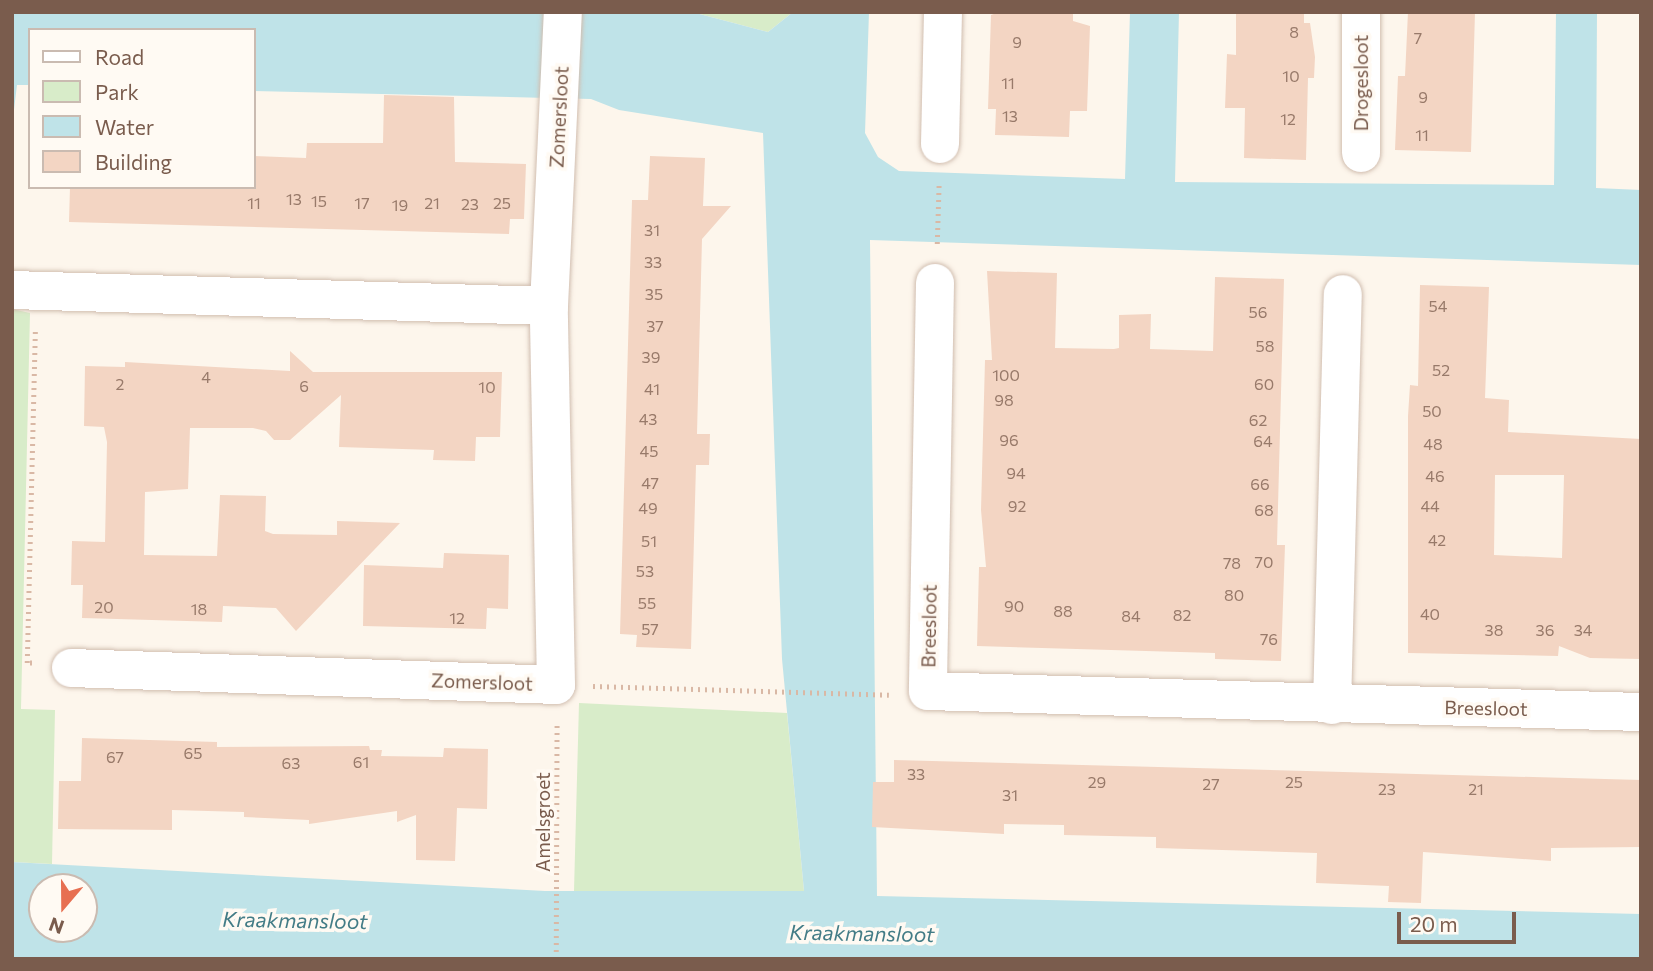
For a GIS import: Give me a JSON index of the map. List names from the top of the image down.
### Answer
{
  "streets": {
    "street": ["Drogesloot", "Zomersloot", "Breesloot"],
    "path": ["Amelsgroet"]
  },
  "crossings": [
    ["Zomersloot", "Amelsgroet"]
  ],
  "water": ["Kraakmansloot"],
  "house_numbers": [
    "8",
    "7",
    "9",
    "10",
    "11",
    "9",
    "13",
    "12",
    "11",
    "13",
    "15",
    "11",
    "17",
    "21",
    "25",
    "23",
    "19",
    "31",
    "33",
    "35",
    "54",
    "56",
    "37",
    "58",
    "39",
    "52",
    "100",
    "4",
    "2",
    "60",
    "6",
    "10",
    "41",
    "98",
    "50",
    "43",
    "62",
    "96",
    "64",
    "48",
    "45",
    "94",
    "46",
    "47",
    "66",
    "92",
    "44",
    "49",
    "68",
    "42",
    "51",
    "70",
    "78",
    "53",
    "80",
    "55",
    "90",
    "20",
    "18",
    "88",
    "40",
    "82",
    "84",
    "12",
    "57",
    "38",
    "36",
    "34",
    "76",
    "65",
    "67",
    "61",
    "63",
    "33",
    "29",
    "25",
    "27",
    "23",
    "21",
    "31"
  ],
  "legend": [
    "Road",
    "Park",
    "Water",
    "Building"
  ],
  "scale_bar": "20 m",
  "north": "bottom"
}
